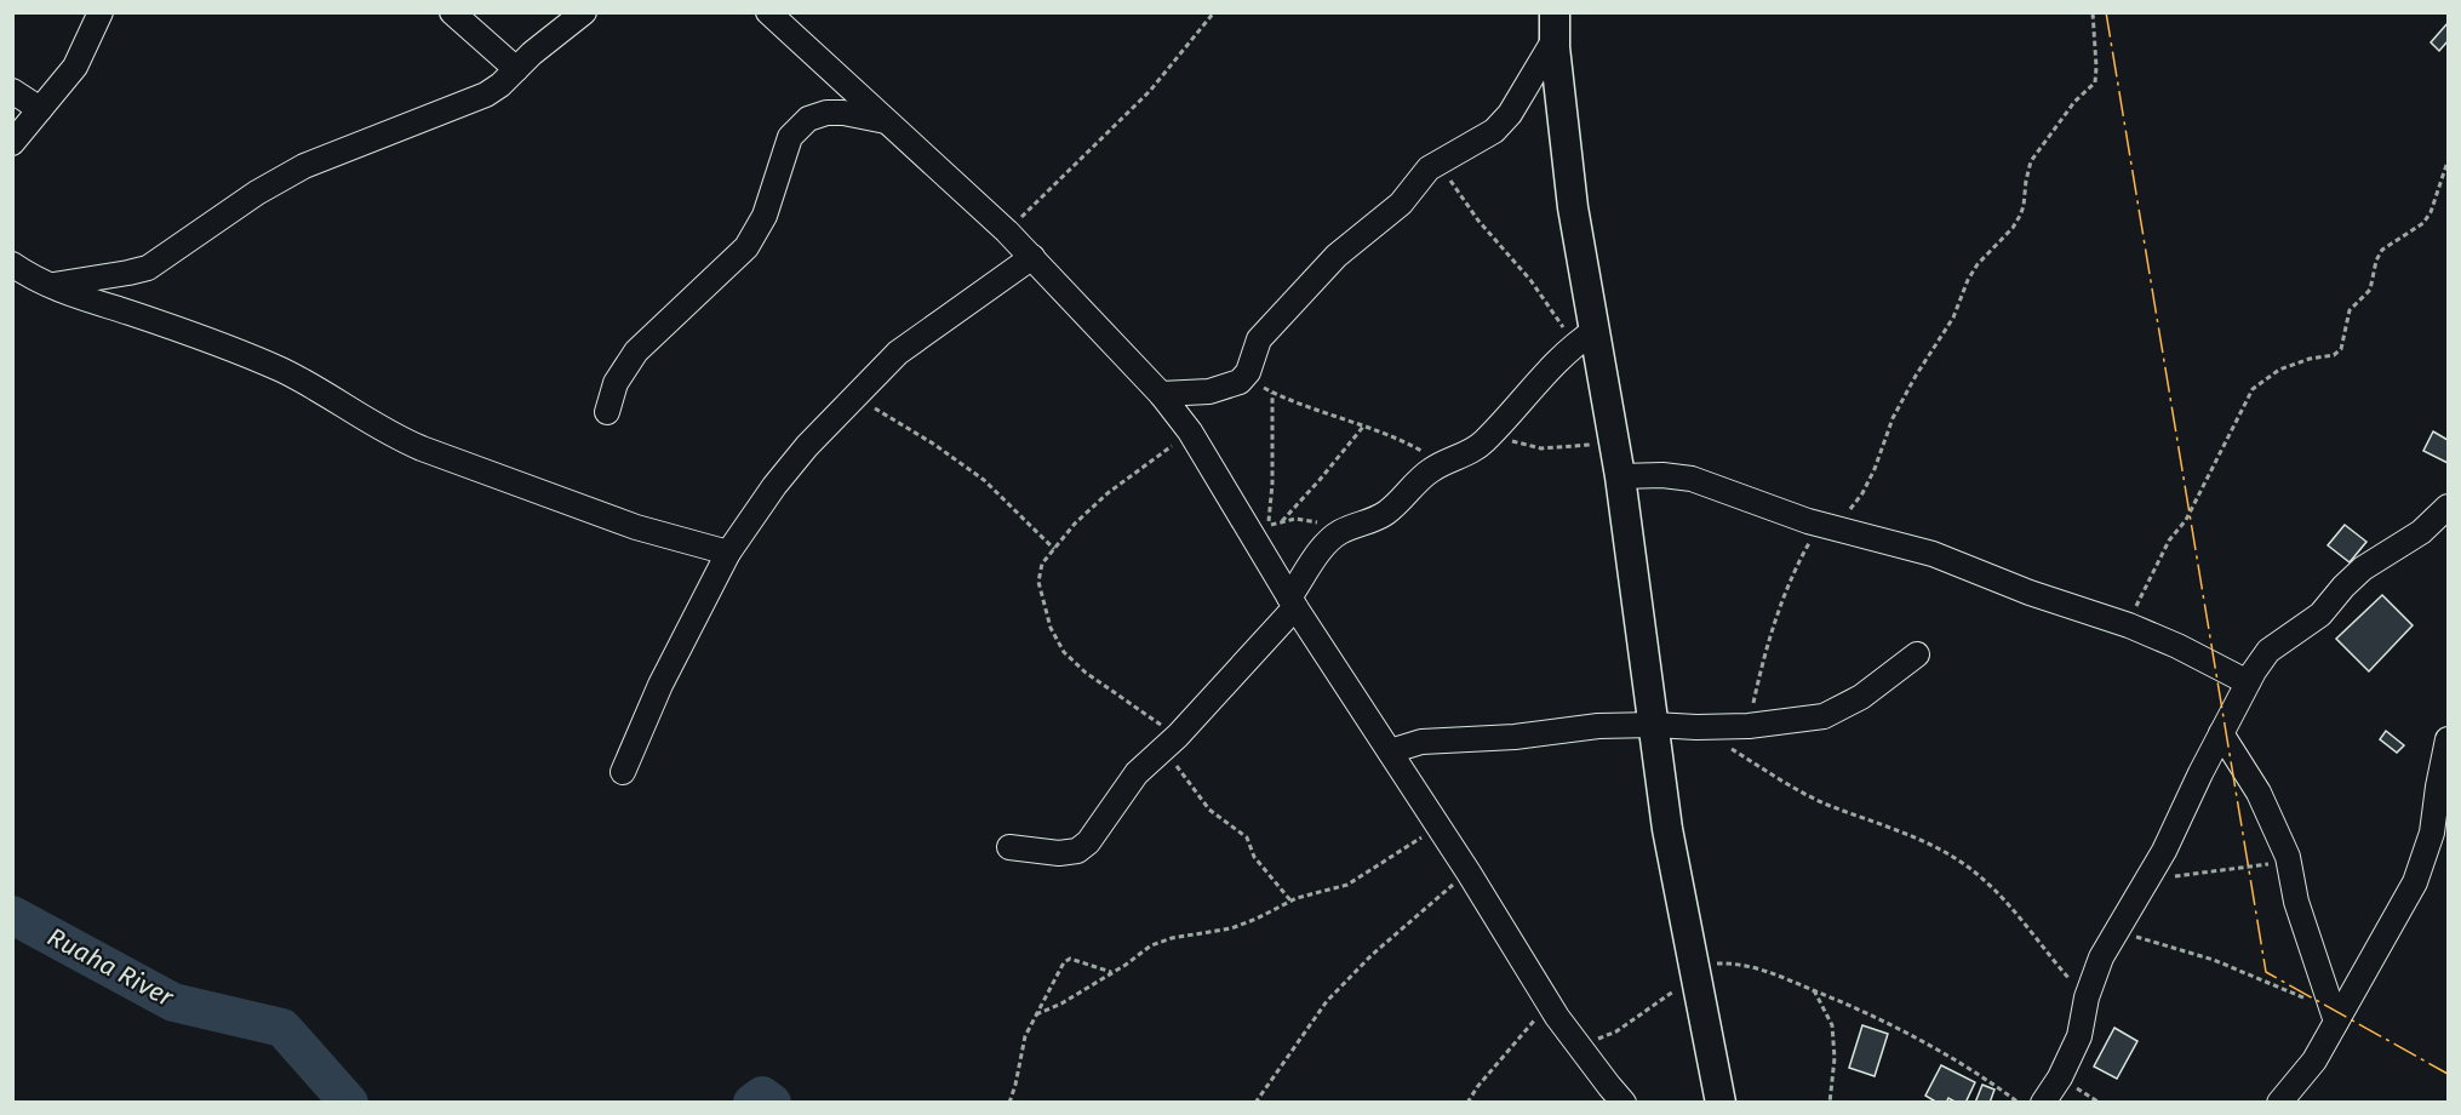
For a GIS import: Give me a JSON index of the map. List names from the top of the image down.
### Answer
{
  "water": ["Ruaha River"]
}
